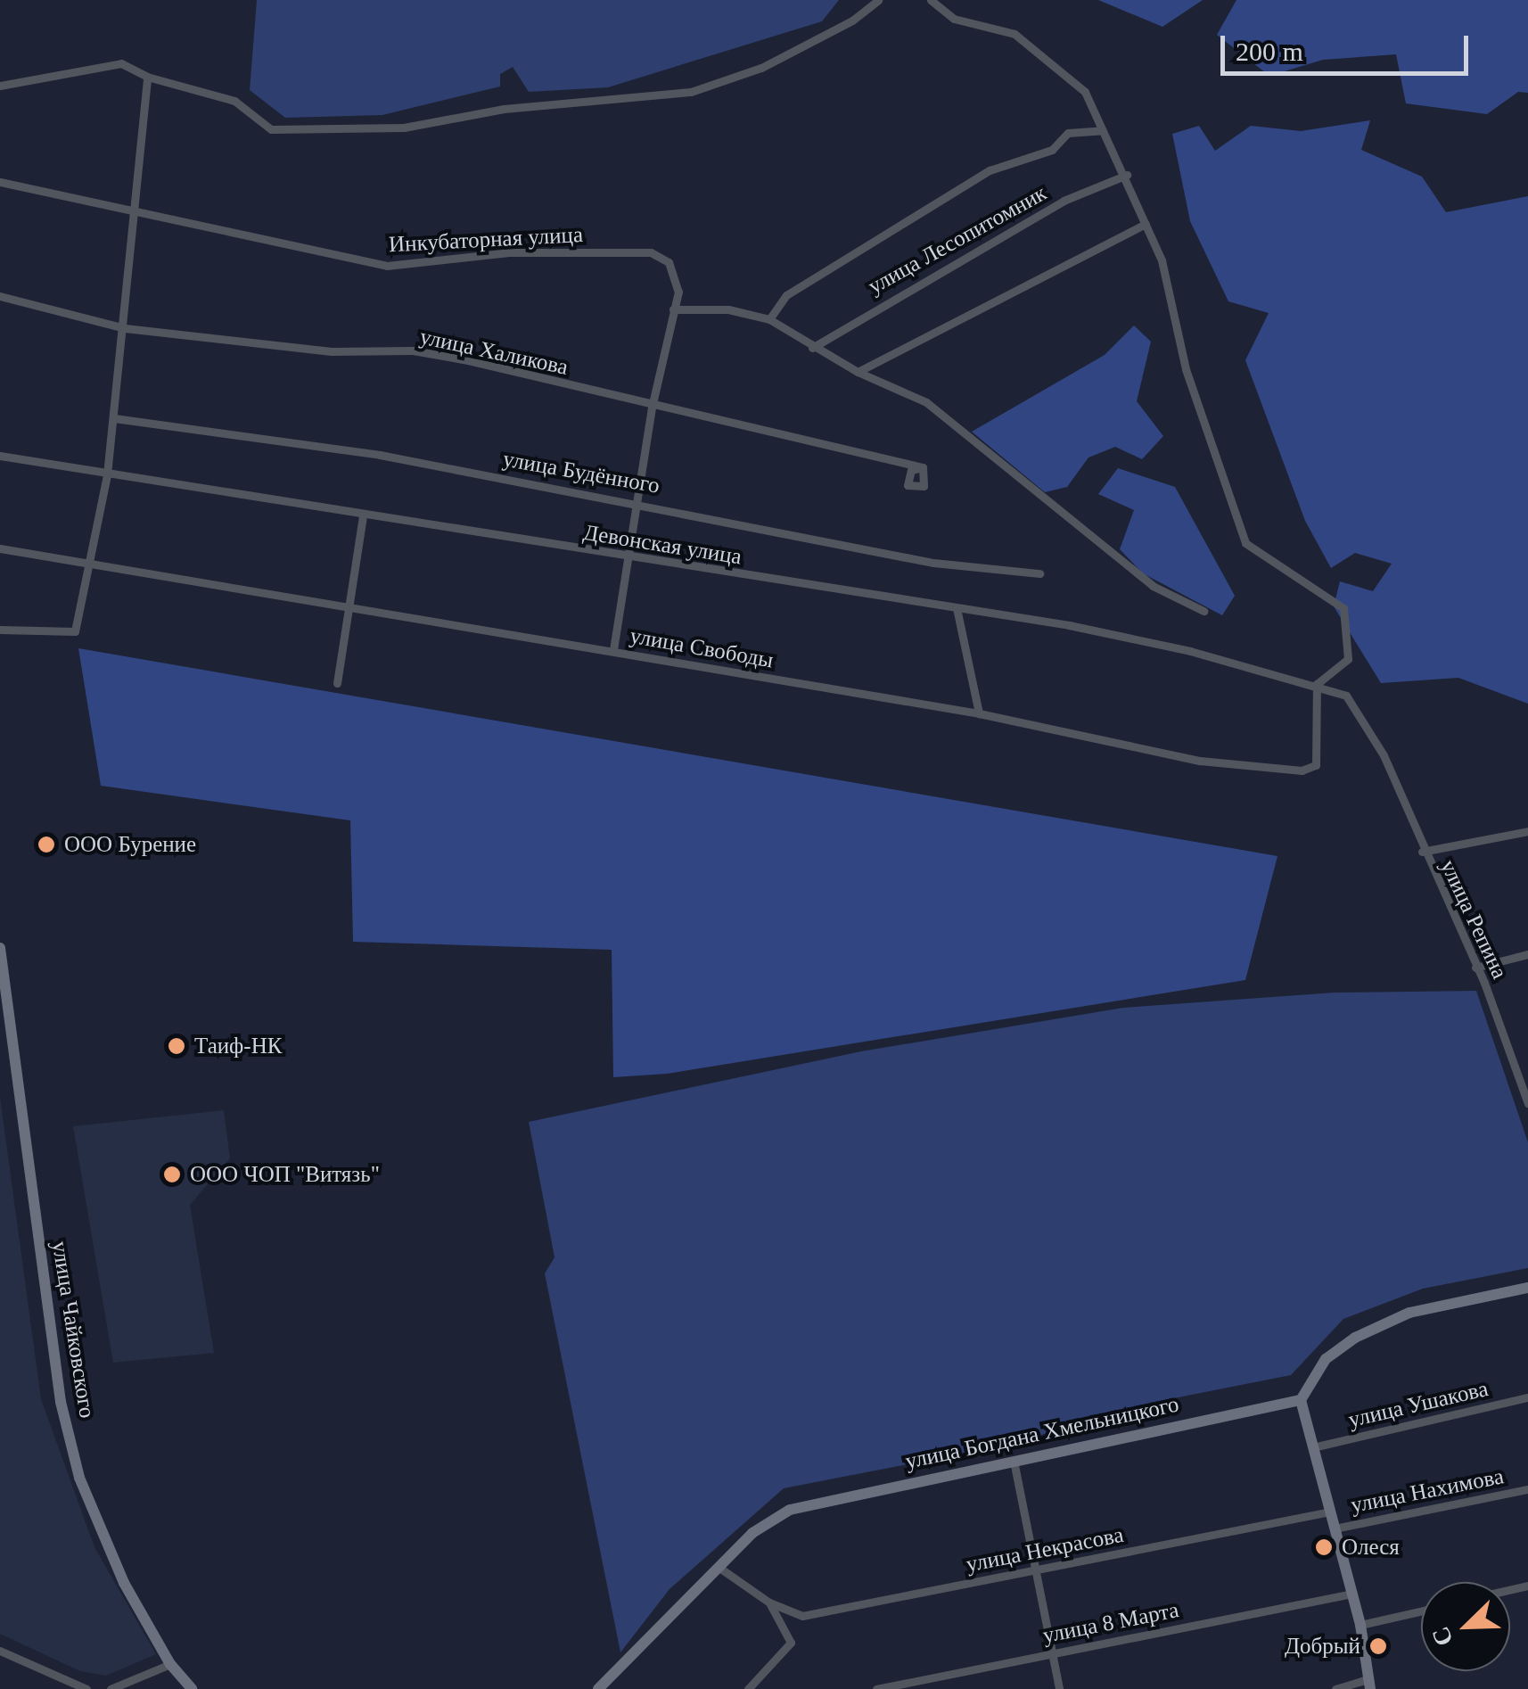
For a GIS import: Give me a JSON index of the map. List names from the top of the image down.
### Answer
{
  "streets": {
    "street": [
      "Инкубаторная улица",
      "улица Лесопитомник",
      "улица Халикова",
      "улица Будённого",
      "Девонская улица",
      "улица Свободы",
      "улица Репина",
      "улица Чайковского",
      "улица Ушакова",
      "улица Богдана Хмельницкого",
      "улица Нахимова",
      "улица Некрасова",
      "улица 8 Марта"
    ]
  },
  "crossings": [
    ["Инкубаторная улица", "улица Халикова"],
    ["Инкубаторная улица", "улица Будённого"],
    ["Инкубаторная улица", "Девонская улица"],
    ["Инкубаторная улица", "улица Свободы"],
    ["Девонская улица", "улица Свободы"],
    ["Девонская улица", "улица Репина"],
    ["улица Свободы", "улица Репина"],
    ["улица Богдана Хмельницкого", "улица Некрасова"]
  ],
  "places": [
    "ООО Бурение",
    "Таиф-НК",
    "ООО ЧОП \"Витязь\"",
    "Олеся",
    "Добрый"
  ],
  "scale_bar": "200 m",
  "north": "bottom left"
}
